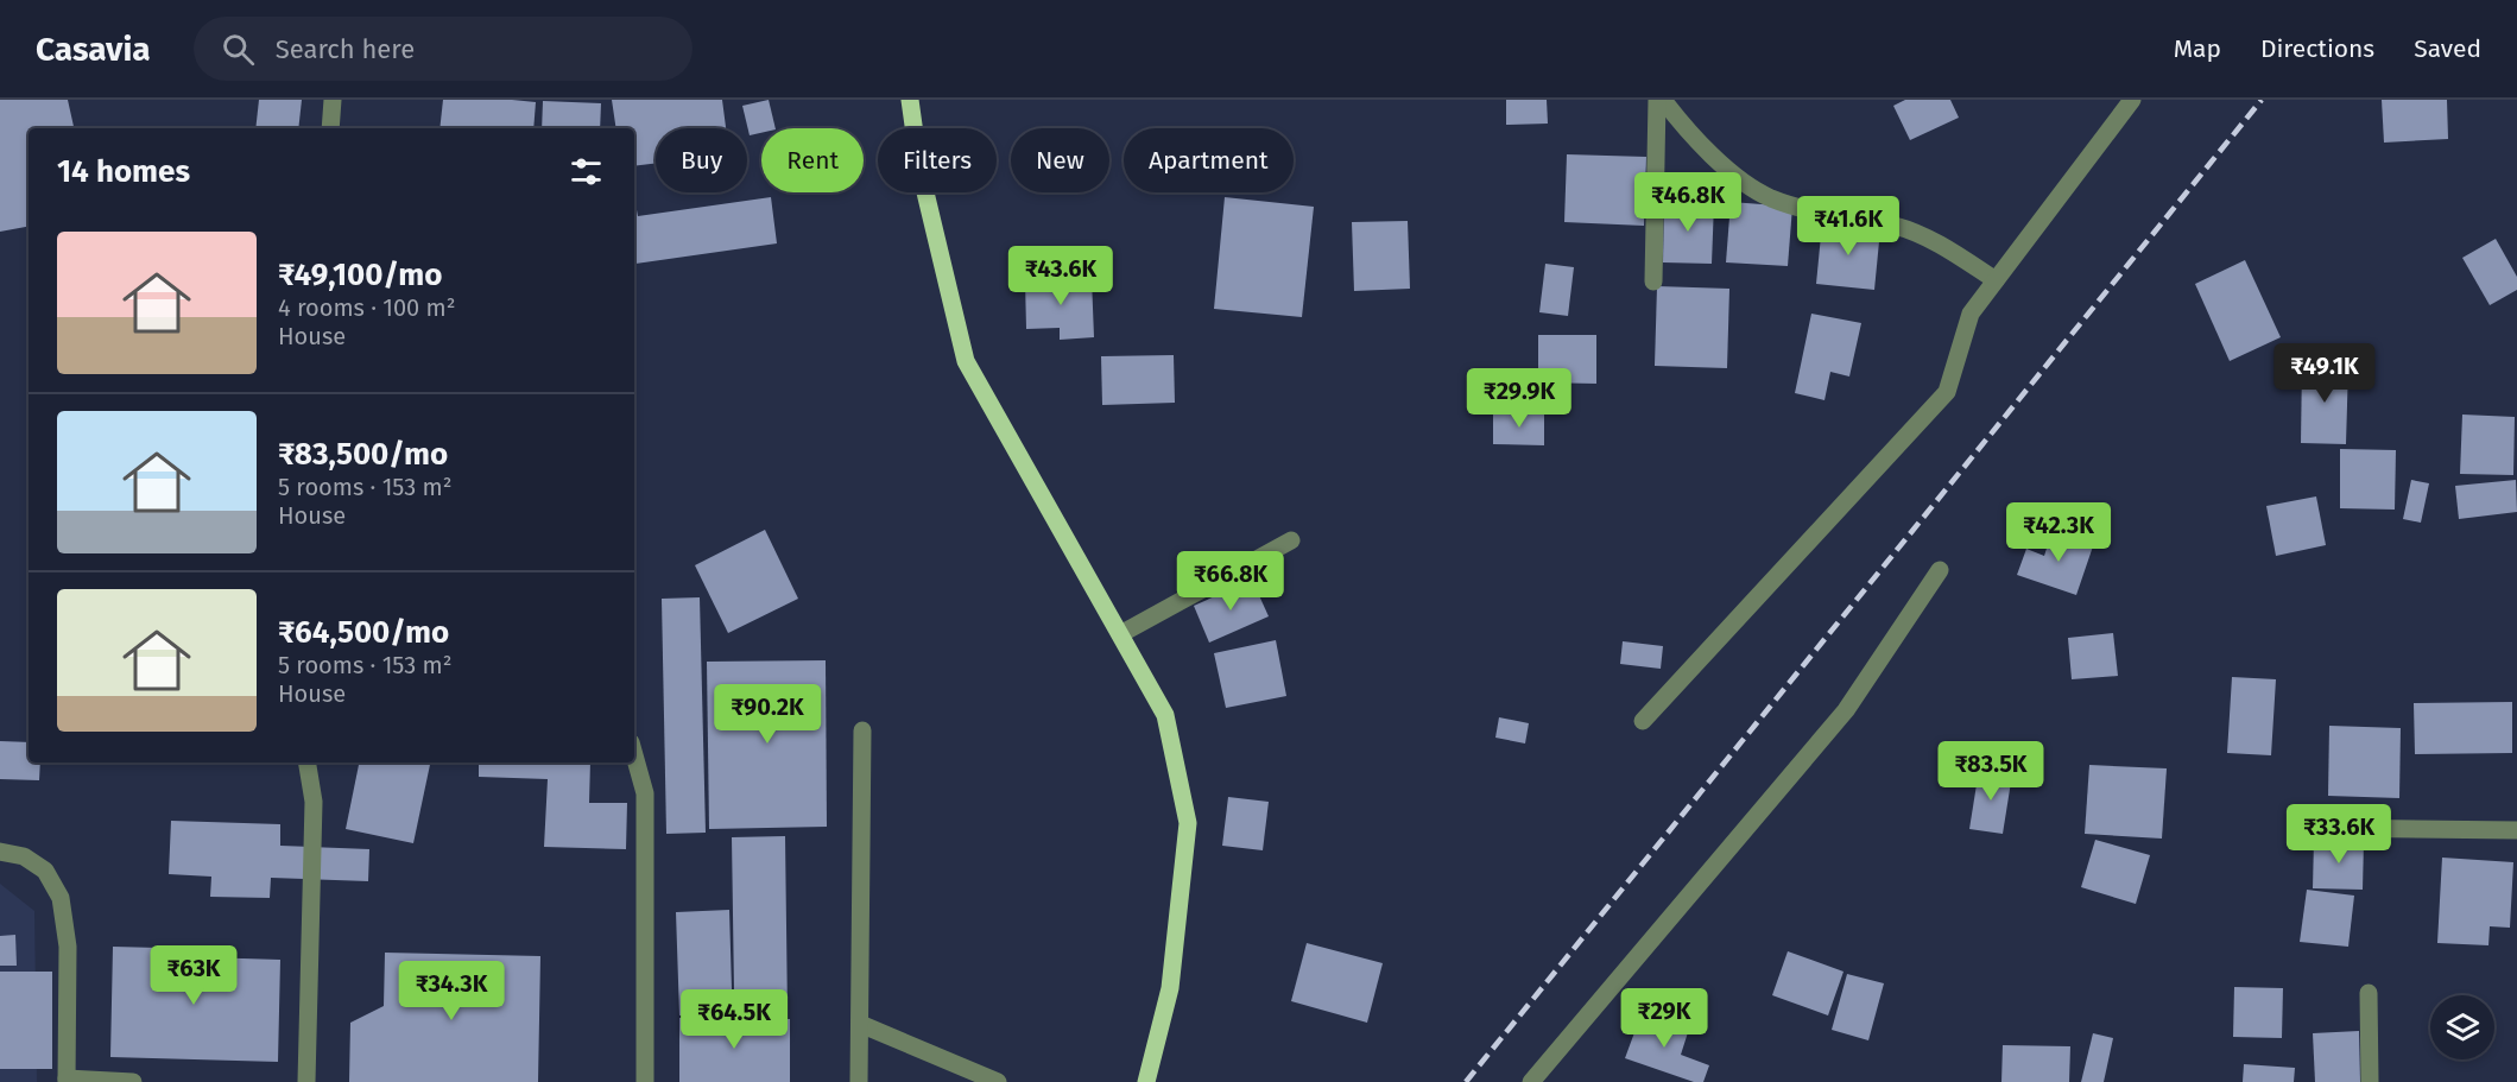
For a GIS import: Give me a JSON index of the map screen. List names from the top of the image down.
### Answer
{
  "page": {
    "header": "Casavia",
    "search": "Search here",
    "nav": ["Map", "Directions", "Saved"],
    "chip": [
      "Buy",
      "Rent",
      "Filters",
      "New",
      "Apartment"
    ],
    "heading": "14 homes",
    "price": [
      "₹46.8K",
      "₹41.6K",
      "₹43.6K",
      "₹49.1K",
      "₹29.9K",
      "₹42.3K",
      "₹66.8K",
      "₹90.2K",
      "₹83.5K",
      "₹33.6K",
      "₹63K",
      "₹34.3K",
      "₹29K",
      "₹64.5K"
    ],
    "list": [
      {
        "name": "₹49,100/mo",
        "note": "4 rooms · 100 m² · House"
      },
      {
        "name": "₹83,500/mo",
        "note": "5 rooms · 153 m² · House"
      },
      {
        "name": "₹64,500/mo",
        "note": "5 rooms · 153 m² · House"
      }
    ]
  }
}
